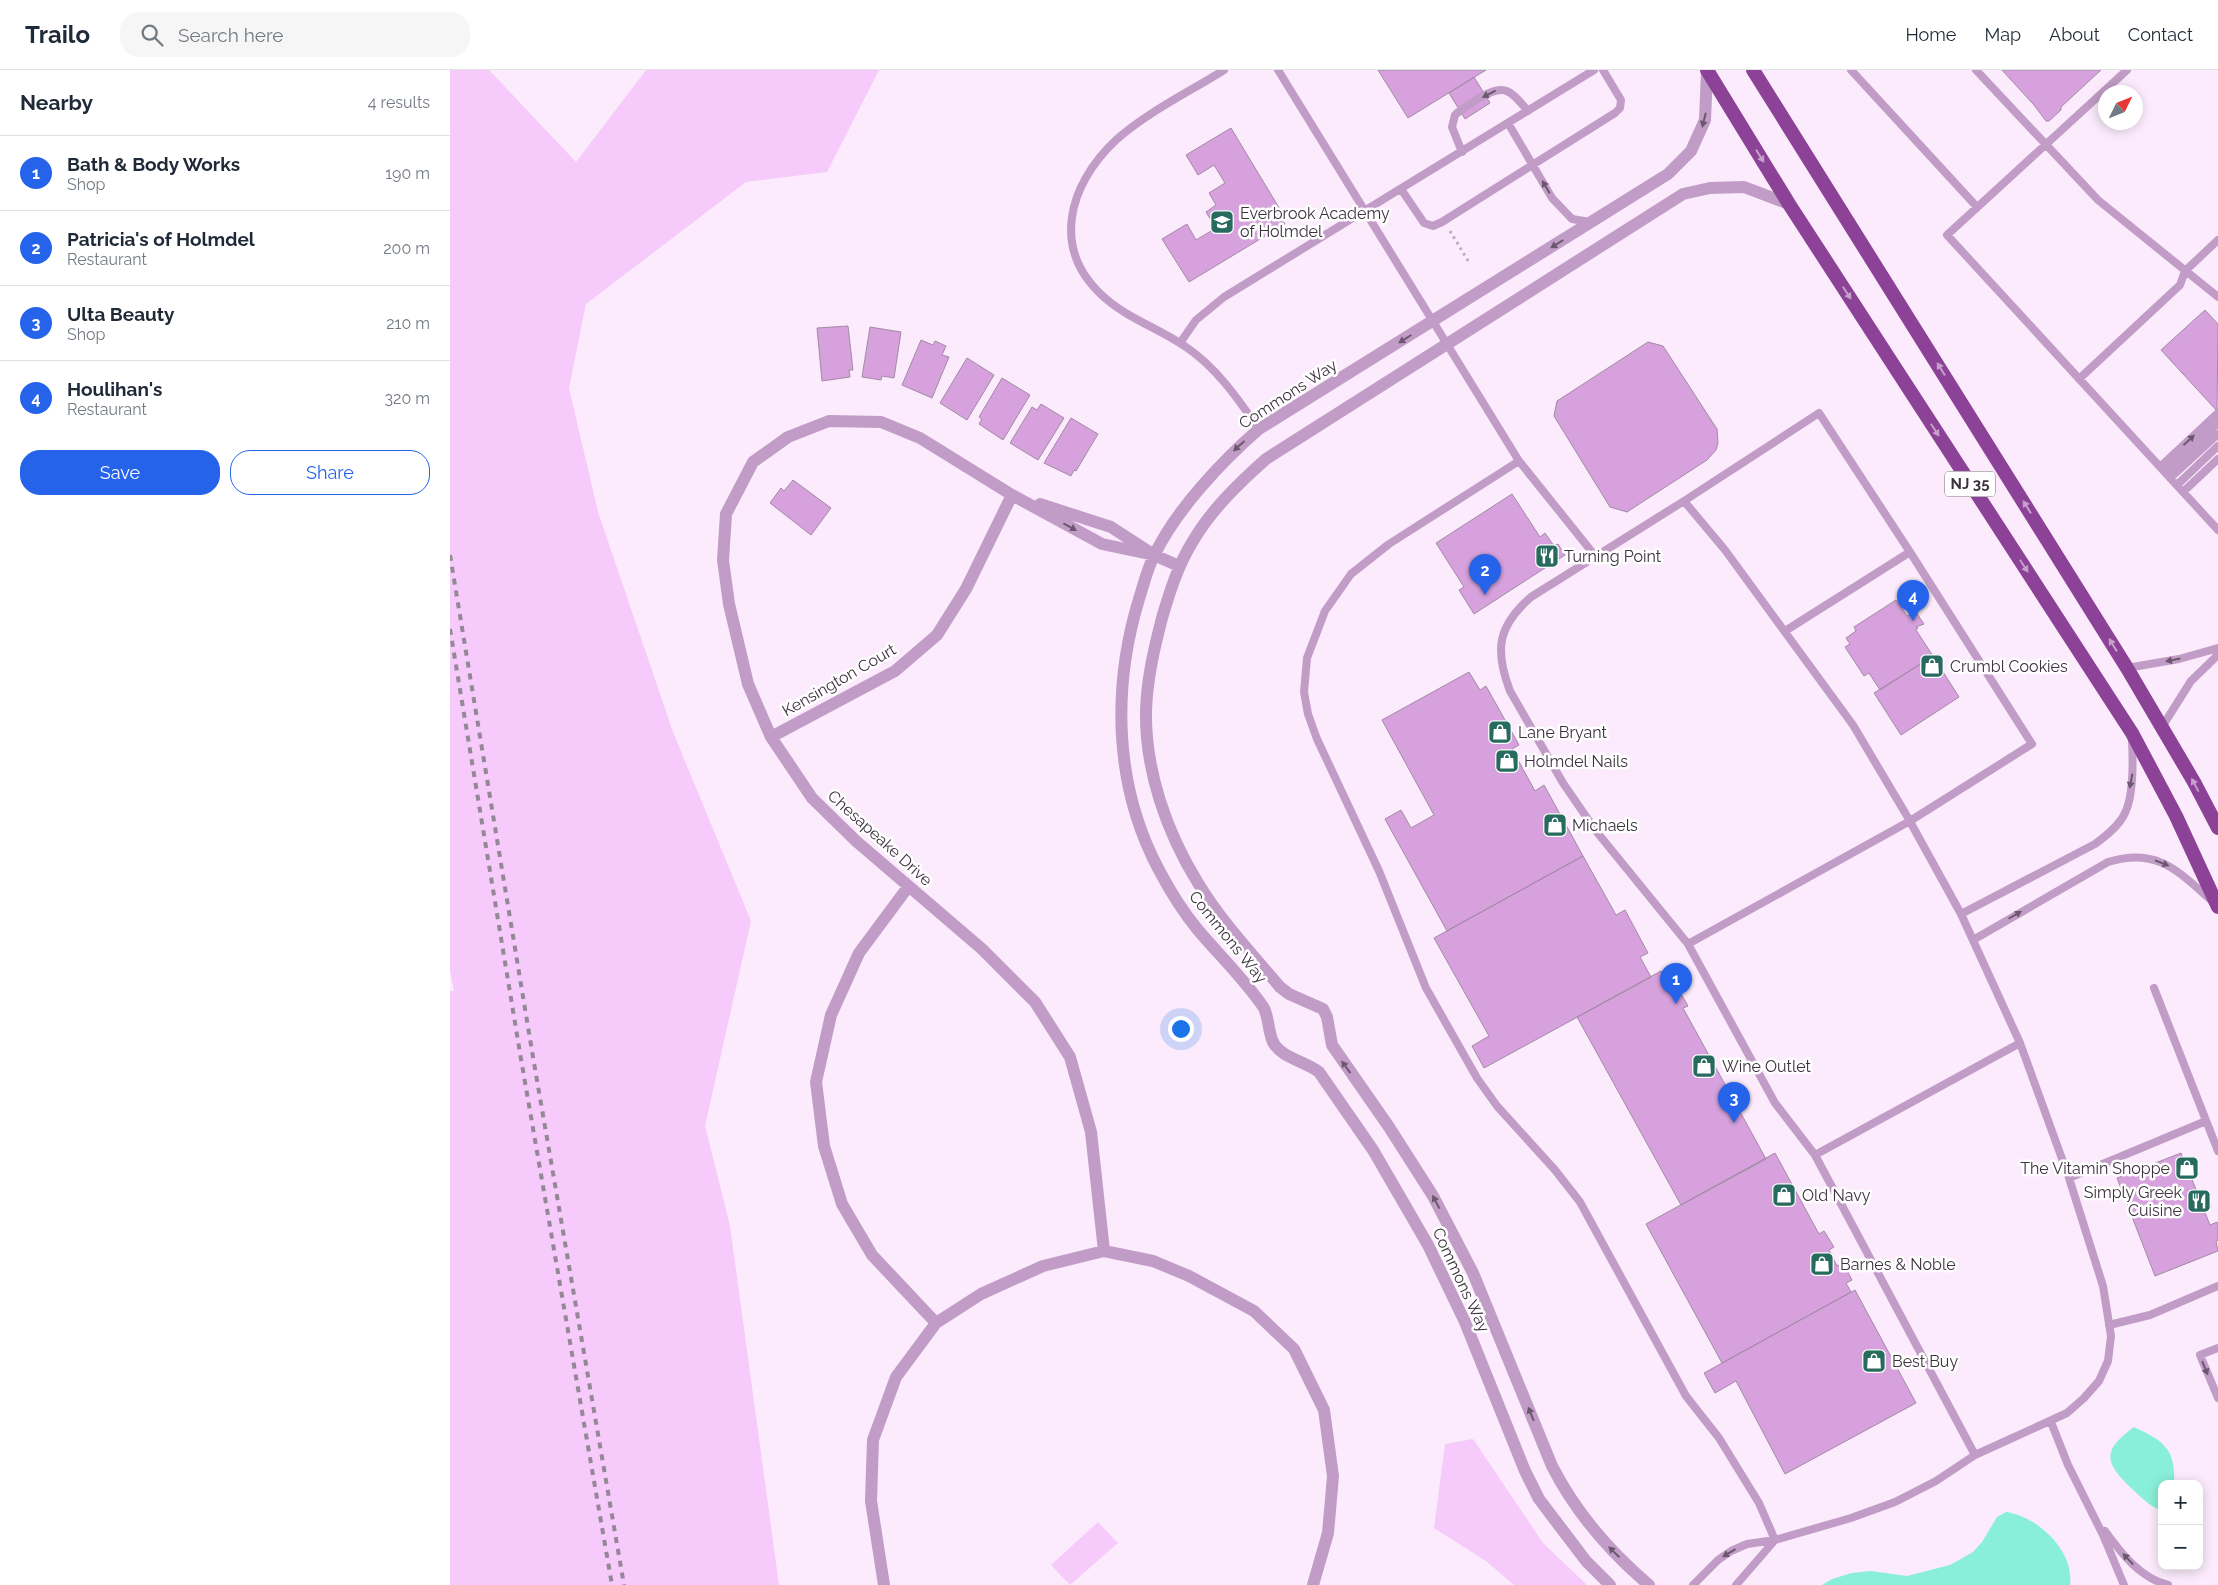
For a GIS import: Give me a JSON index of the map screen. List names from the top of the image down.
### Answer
{
  "streets": {
    "highway": ["NJ 35"],
    "street": ["Commons Way", "Kensington Court", "Chesapeake Drive"]
  },
  "crossings": [
    ["Commons Way", "NJ 35"],
    ["Commons Way", "Chesapeake Drive"],
    ["Kensington Court", "Chesapeake Drive"]
  ],
  "places": {
    "school or university": ["Everbrook Academy of Holmdel"],
    "restaurant": ["Turning Point", "Simply Greek Cuisine"],
    "shop": [
      "Crumbl Cookies",
      "Lane Bryant",
      "Holmdel Nails",
      "Michaels",
      "Wine Outlet",
      "The Vitamin Shoppe",
      "Old Navy",
      "Barnes & Noble",
      "Best Buy"
    ]
  },
  "north": "top right",
  "page": {
    "header": "Trailo",
    "search": "Search here",
    "nav": [
      "Home",
      "Map",
      "About",
      "Contact"
    ],
    "heading": ["Nearby", "4 results"],
    "list": [
      {
        "mark": "1",
        "name": "Bath & Body Works",
        "note": "Shop",
        "value": "190 m"
      },
      {
        "mark": "2",
        "name": "Patricia's of Holmdel",
        "note": "Restaurant",
        "value": "200 m"
      },
      {
        "mark": "3",
        "name": "Ulta Beauty",
        "note": "Shop",
        "value": "210 m"
      },
      {
        "mark": "4",
        "name": "Houlihan's",
        "note": "Restaurant",
        "value": "320 m"
      }
    ],
    "buttons": ["Save", "Share"],
    "pins": [
      "2",
      "4",
      "1",
      "3"
    ],
    "map_buttons": ["+", "−"]
  }
}
